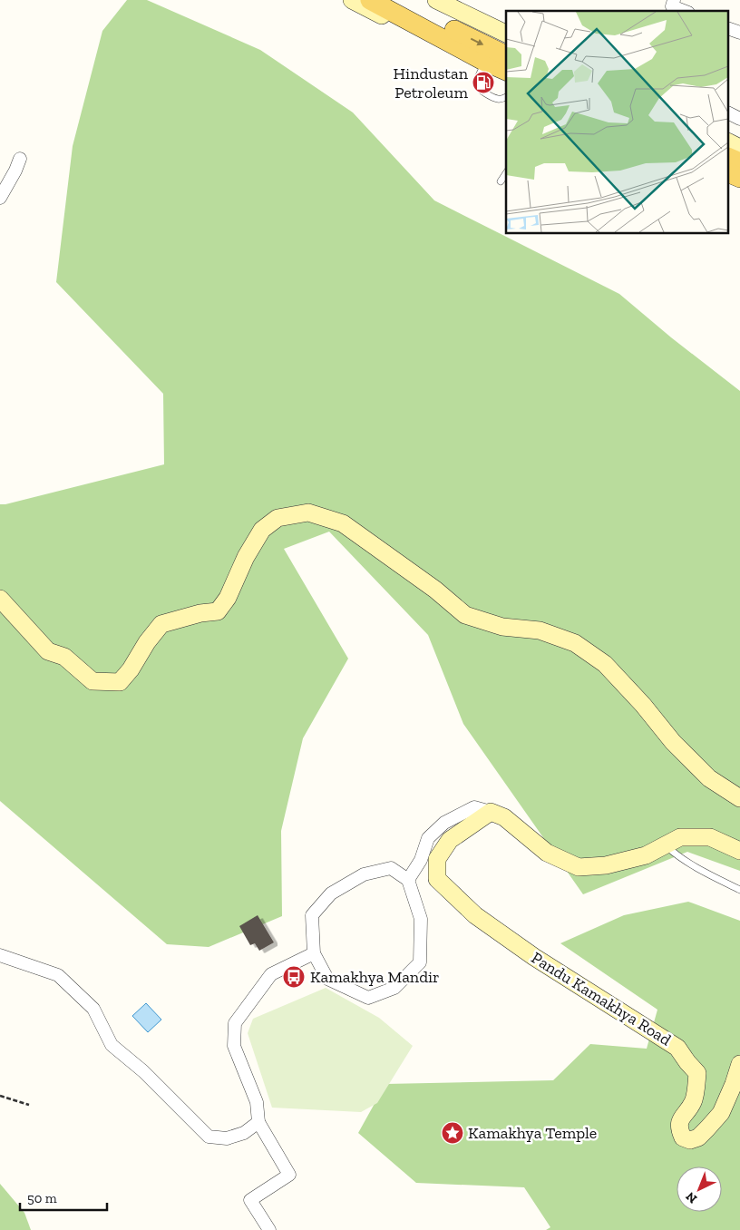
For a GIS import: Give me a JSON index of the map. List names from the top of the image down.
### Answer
{
  "streets": {
    "street": ["Pandu Kamakhya Road"]
  },
  "places": {
    "fuel station": ["Hindustan Petroleum"],
    "bus stop": ["Kamakhya Mandir"],
    "place": ["Kamakhya Temple"]
  },
  "scale_bar": "50 m",
  "north": "bottom left"
}
